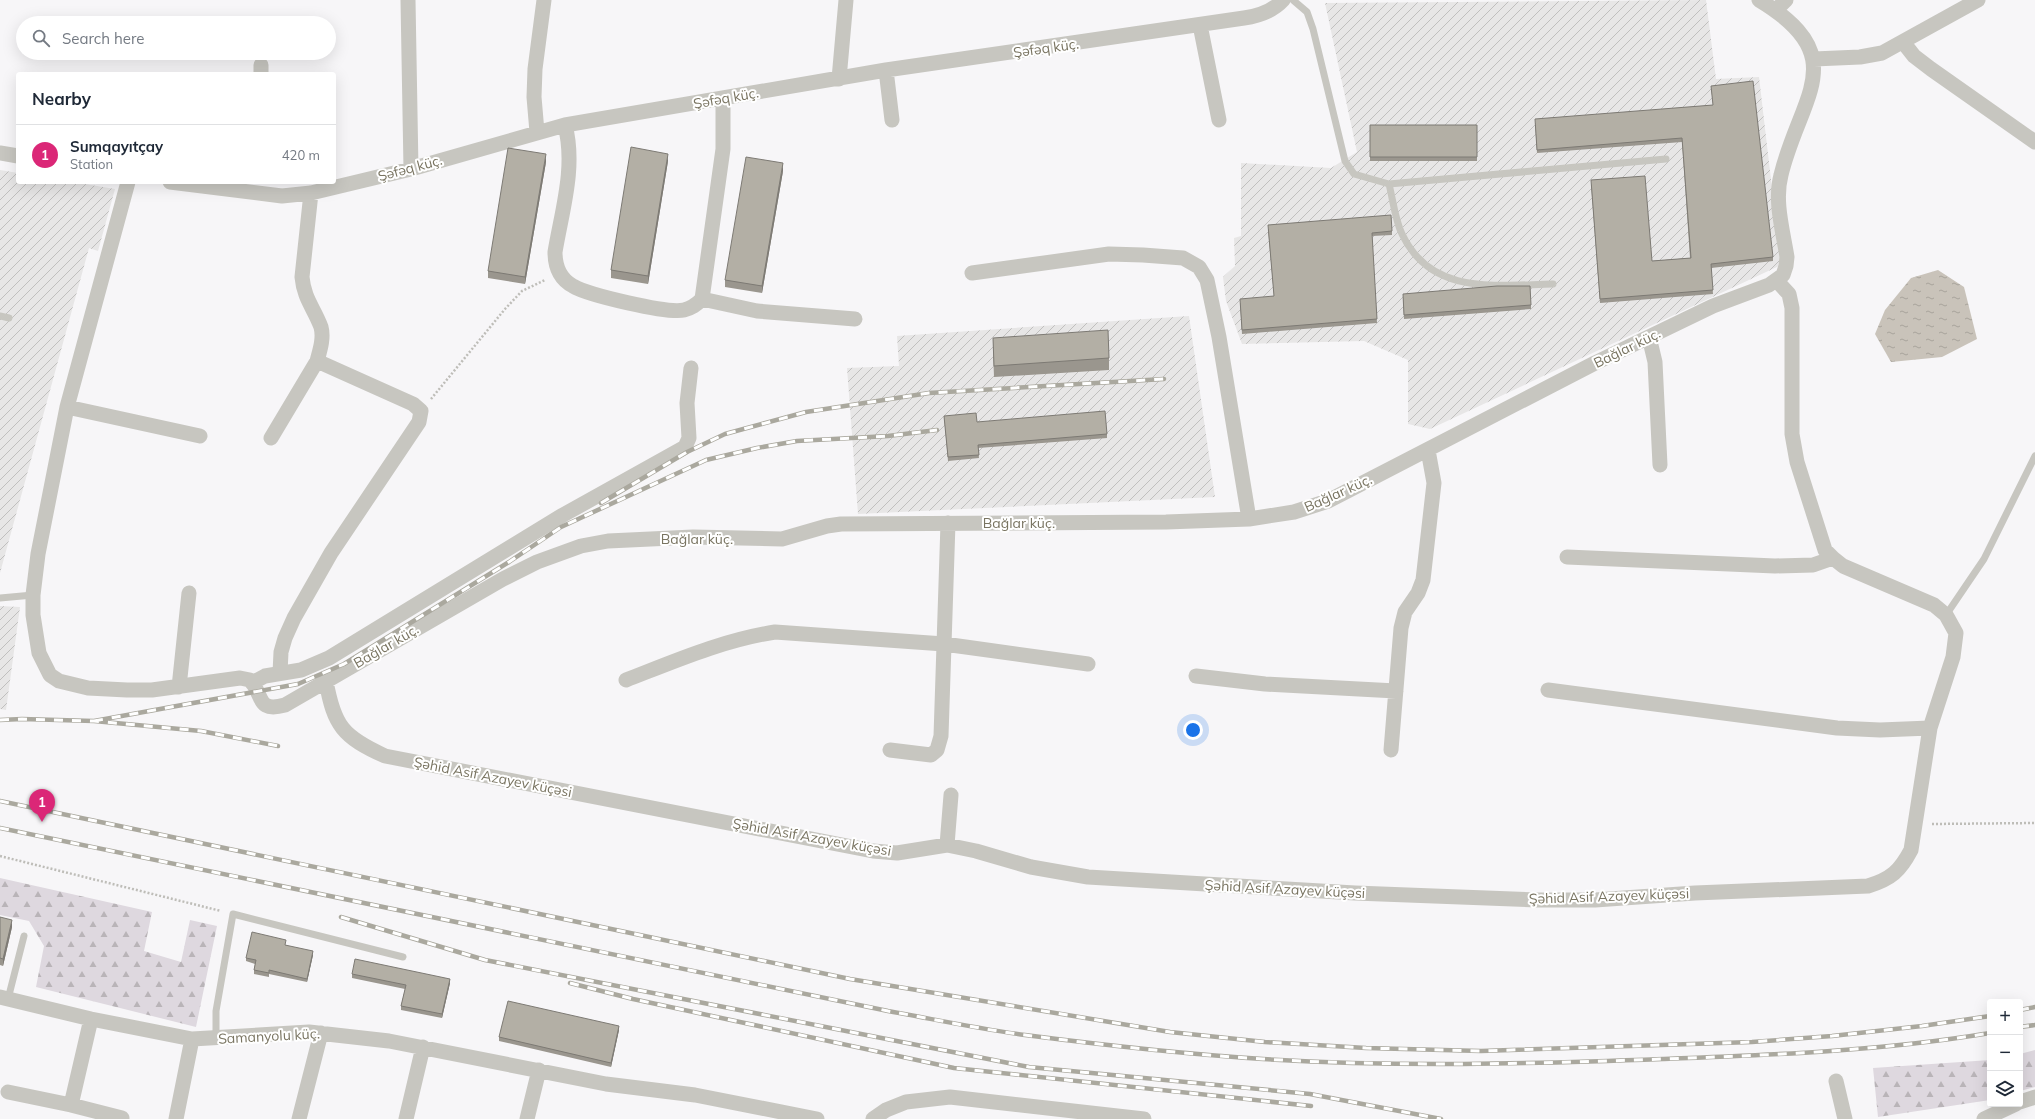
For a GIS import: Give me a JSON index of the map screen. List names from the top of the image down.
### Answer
{
  "streets": {
    "street": [
      "Şəfəq küç.",
      "Bağlar küç.",
      "Şəhid Asif Azayev küçəsi",
      "Samanyolu küç."
    ]
  },
  "crossings": [
    ["Bağlar küç.", "Şəhid Asif Azayev küçəsi"]
  ],
  "page": {
    "search": "Search here",
    "heading": "Nearby",
    "list": [
      {
        "mark": "1",
        "name": "Sumqayıtçay",
        "note": "Station",
        "value": "420 m"
      }
    ],
    "pins": "1",
    "map_buttons": ["+", "−"]
  }
}
